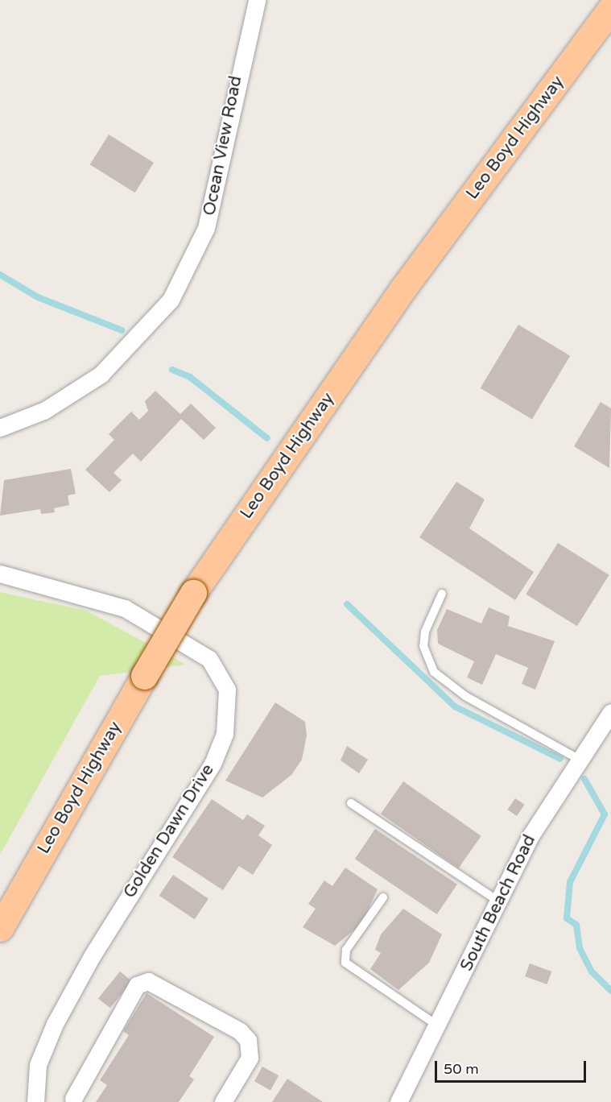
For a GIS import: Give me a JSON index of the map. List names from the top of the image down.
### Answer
{
  "streets": {
    "main road": ["Leo Boyd Highway"],
    "street": ["Ocean View Road", "Golden Dawn Drive", "South Beach Road"]
  },
  "scale_bar": "50 m"
}
